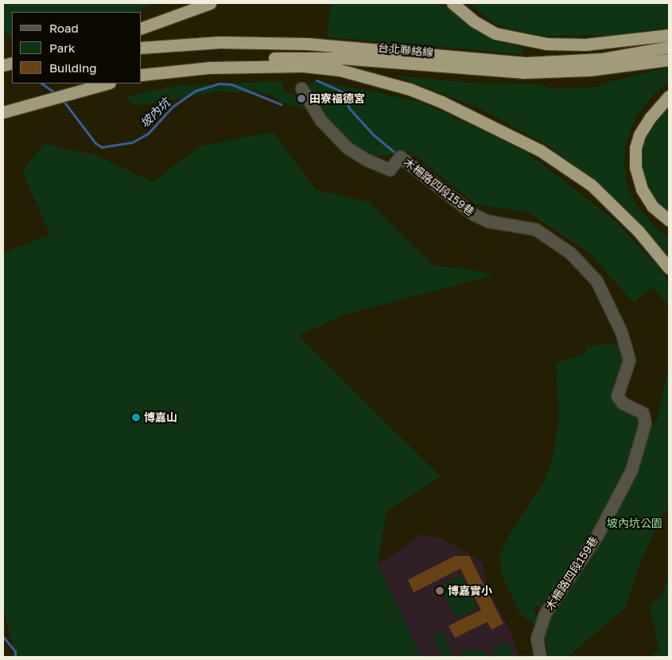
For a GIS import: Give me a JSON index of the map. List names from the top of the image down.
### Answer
{
  "streets": {
    "highway": ["台北聯絡線"],
    "street": ["木柵路四段159巷"]
  },
  "water": ["坡內坑"],
  "parks": ["坡內坑公園"],
  "places": ["田寮福德宮", "博嘉山", "博嘉實小"],
  "legend": ["Road", "Park", "Building"]
}
